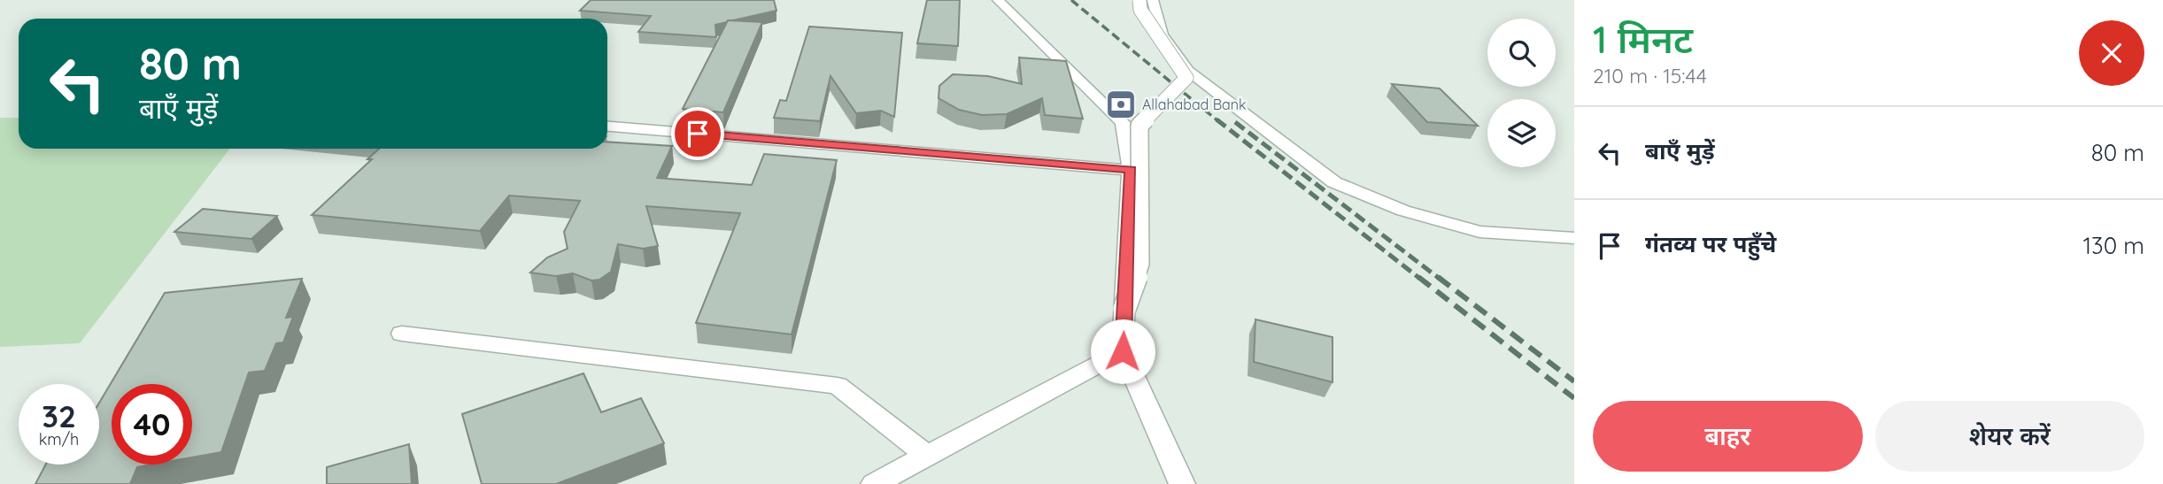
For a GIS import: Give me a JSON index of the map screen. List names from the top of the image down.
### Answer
{
  "places": {
    "bank": ["Allahabad Bank"]
  },
  "page": {
    "heading": ["1 मिनट", "210 m · 15:44"],
    "turn": ["80 m", "बाएँ मुड़ें"],
    "list": [
      {
        "name": "बाएँ मुड़ें",
        "value": "80 m"
      },
      {
        "name": "गंतव्य पर पहुँचे",
        "value": "130 m"
      }
    ],
    "speed": "32 km/h",
    "limit": "40",
    "buttons": ["बाहर", "शेयर करें"]
  }
}
